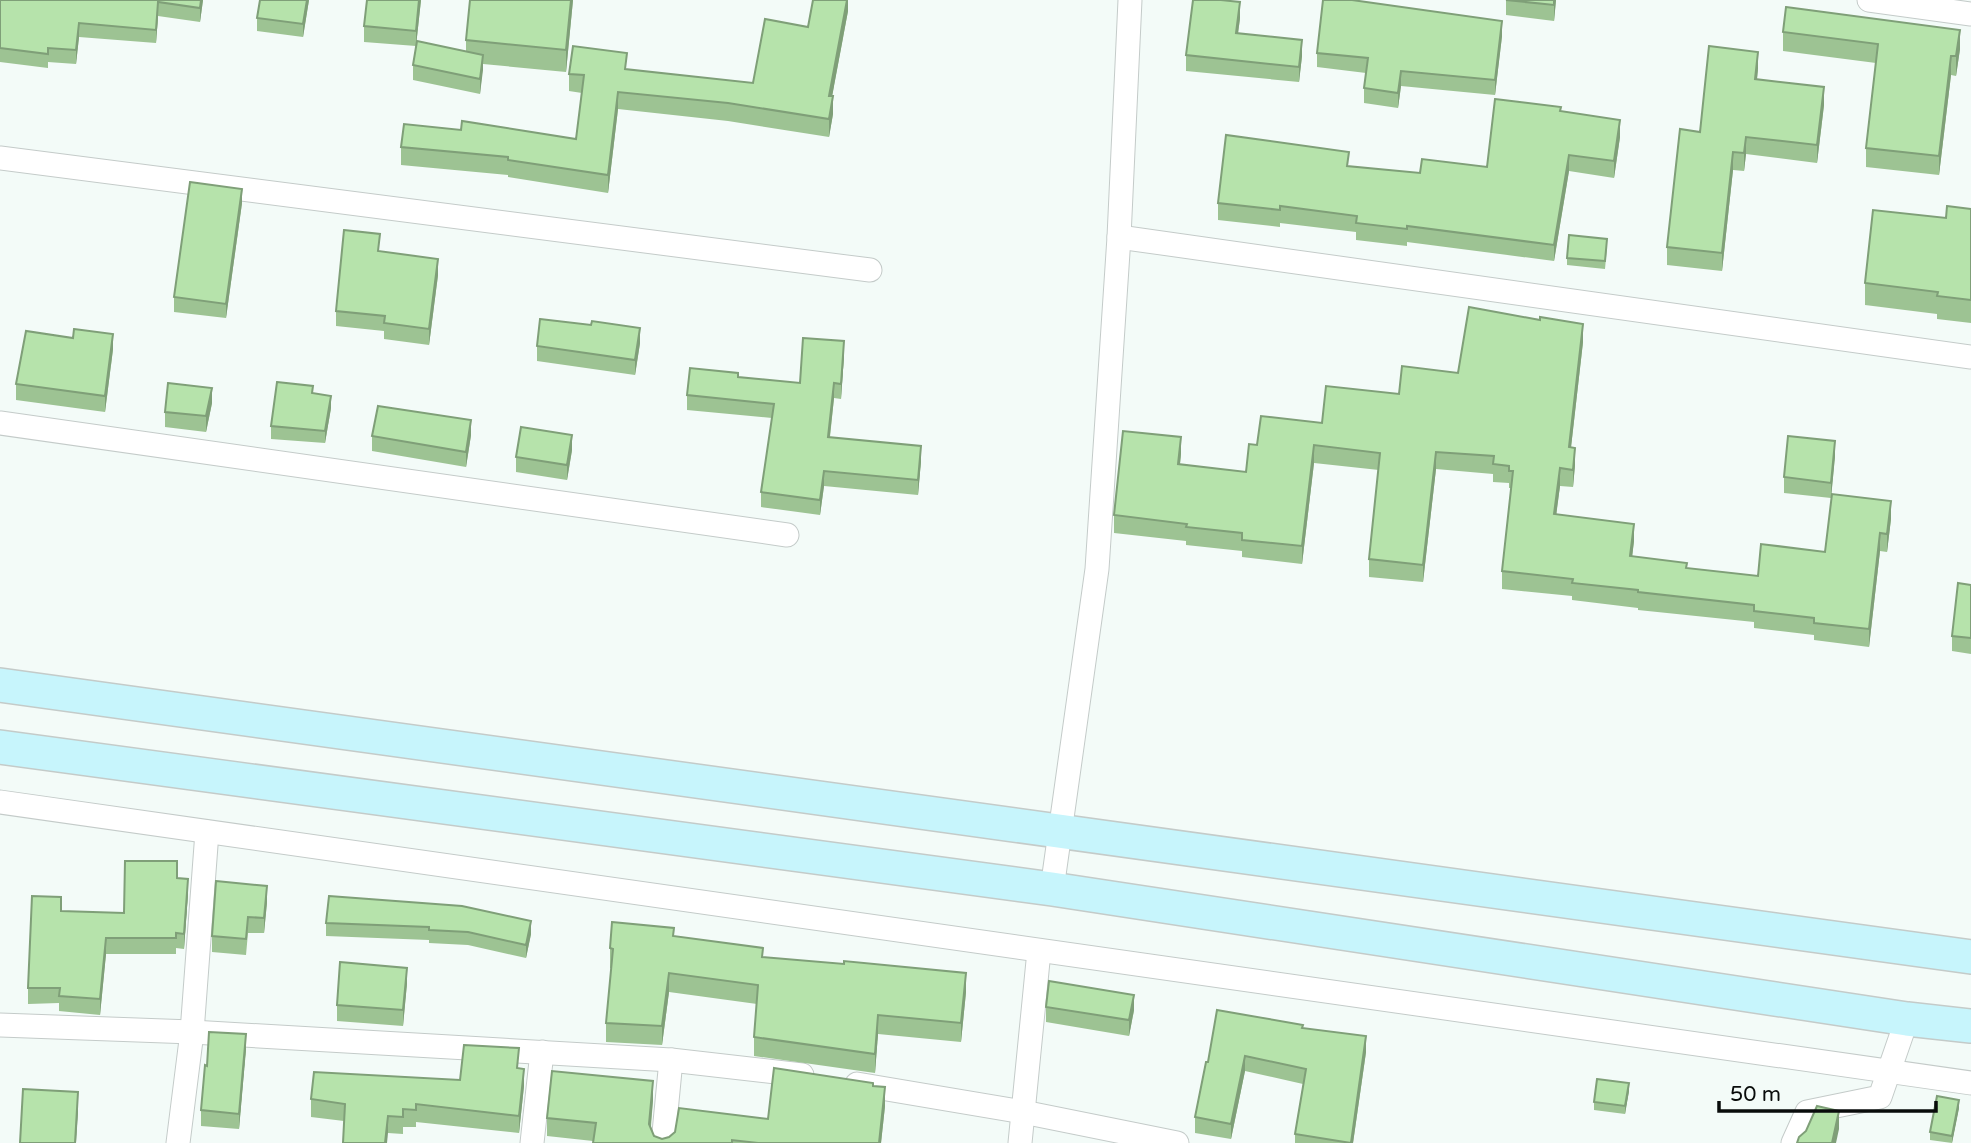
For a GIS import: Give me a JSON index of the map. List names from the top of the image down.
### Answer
{
  "scale_bar": "50 m"
}
